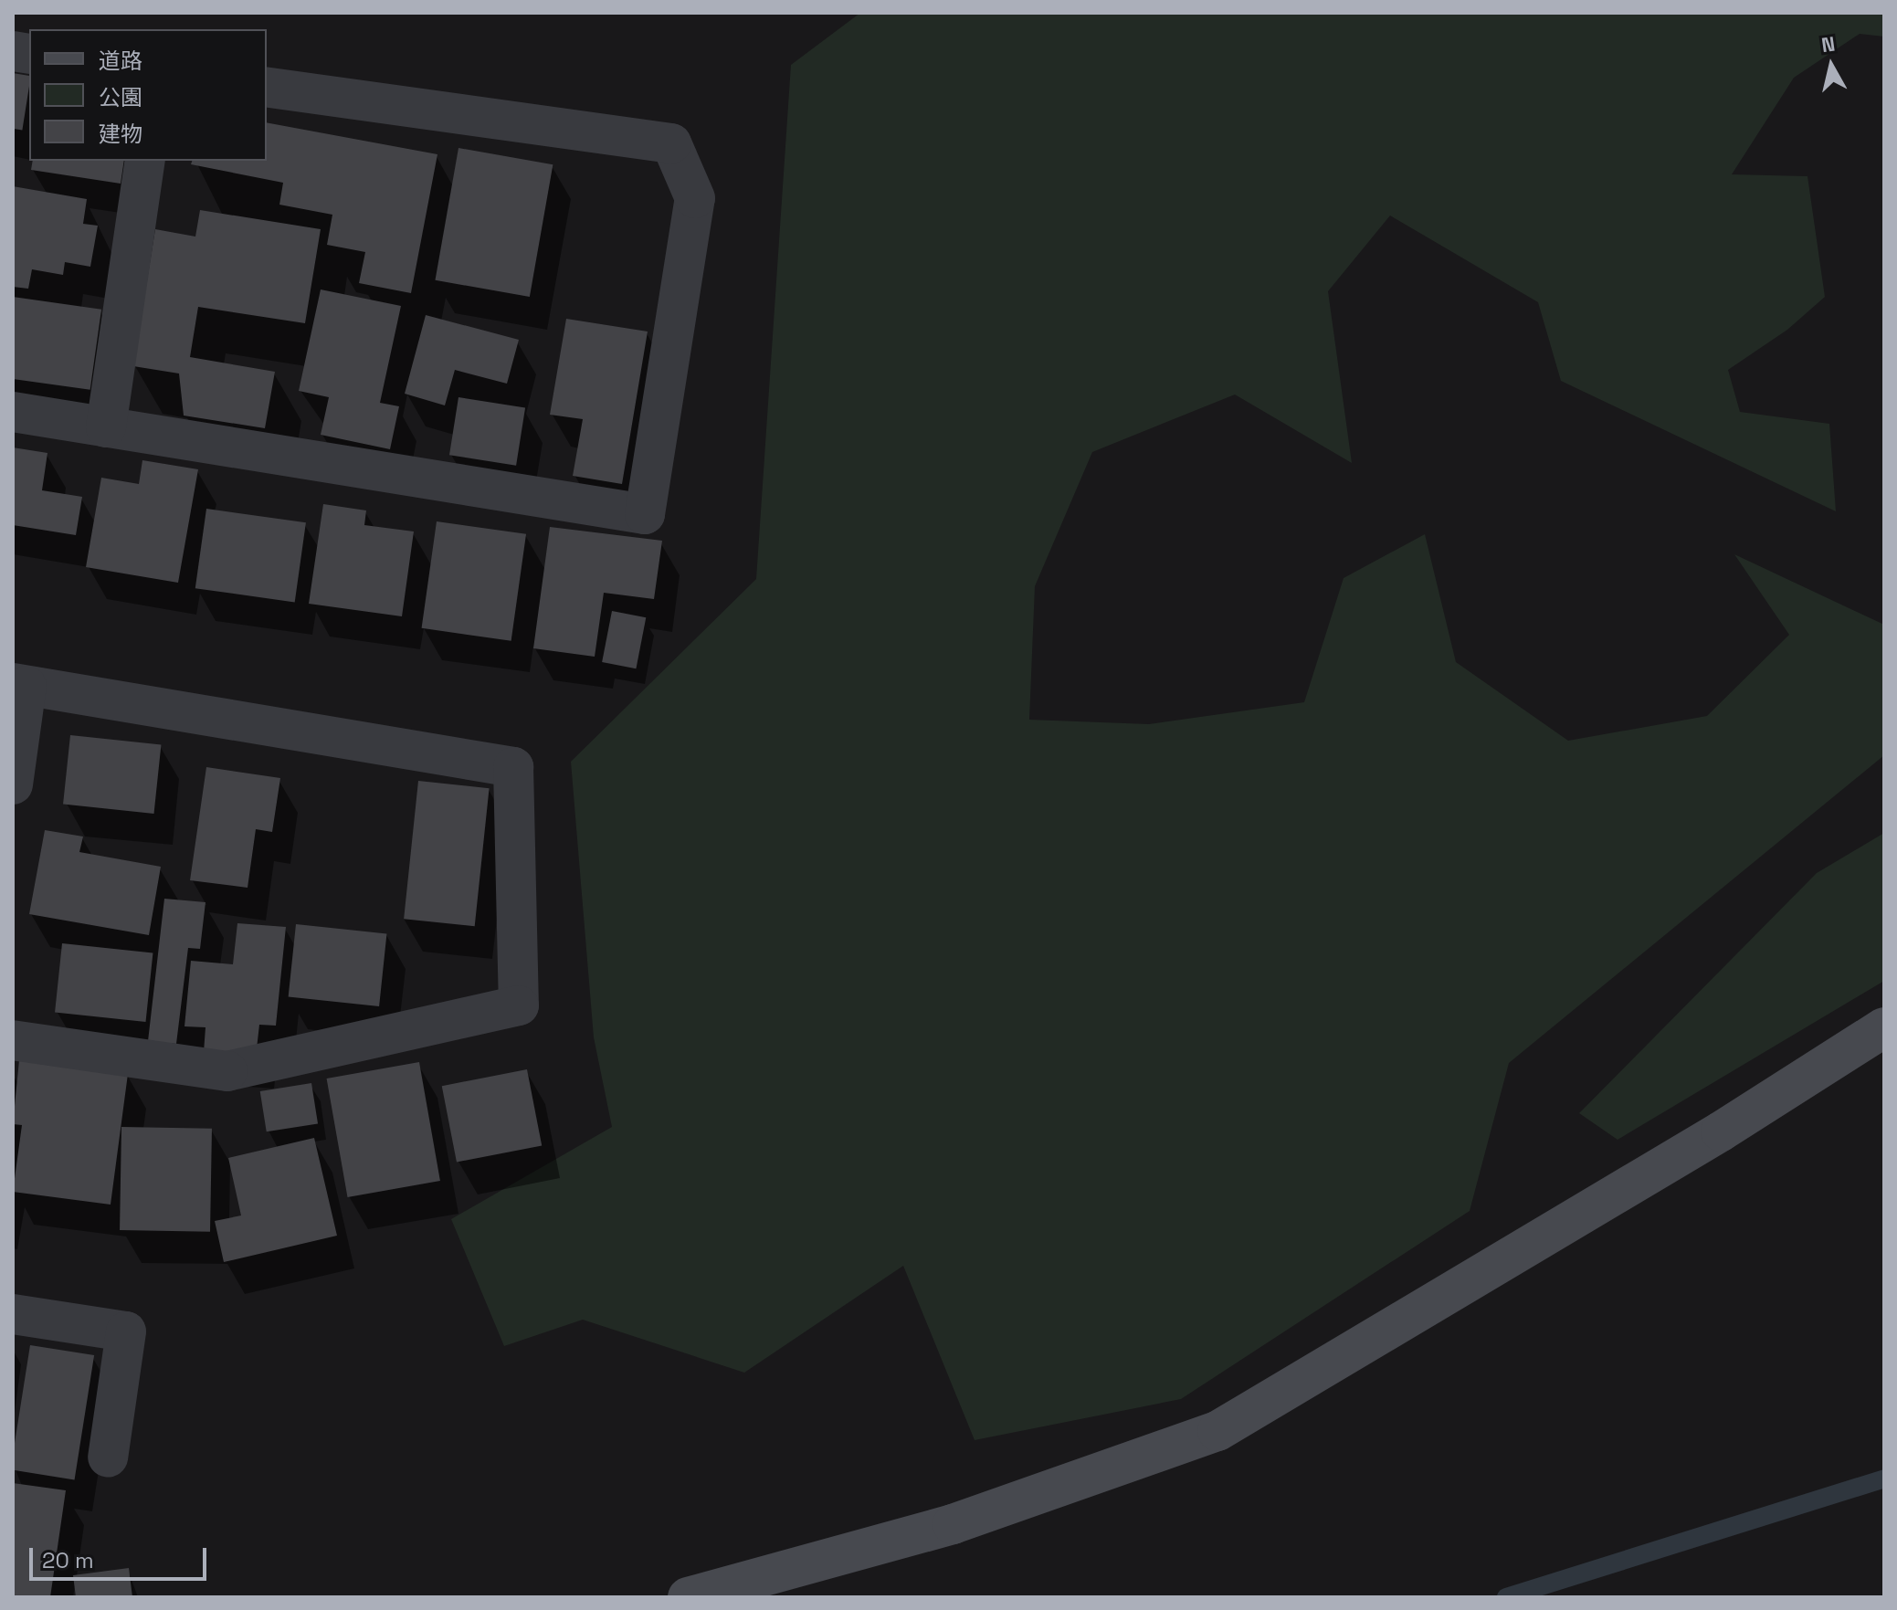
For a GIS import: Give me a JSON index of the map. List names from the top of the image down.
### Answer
{
  "legend": ["道路", "公園", "建物"],
  "scale_bar": "20 m",
  "north": "top"
}
